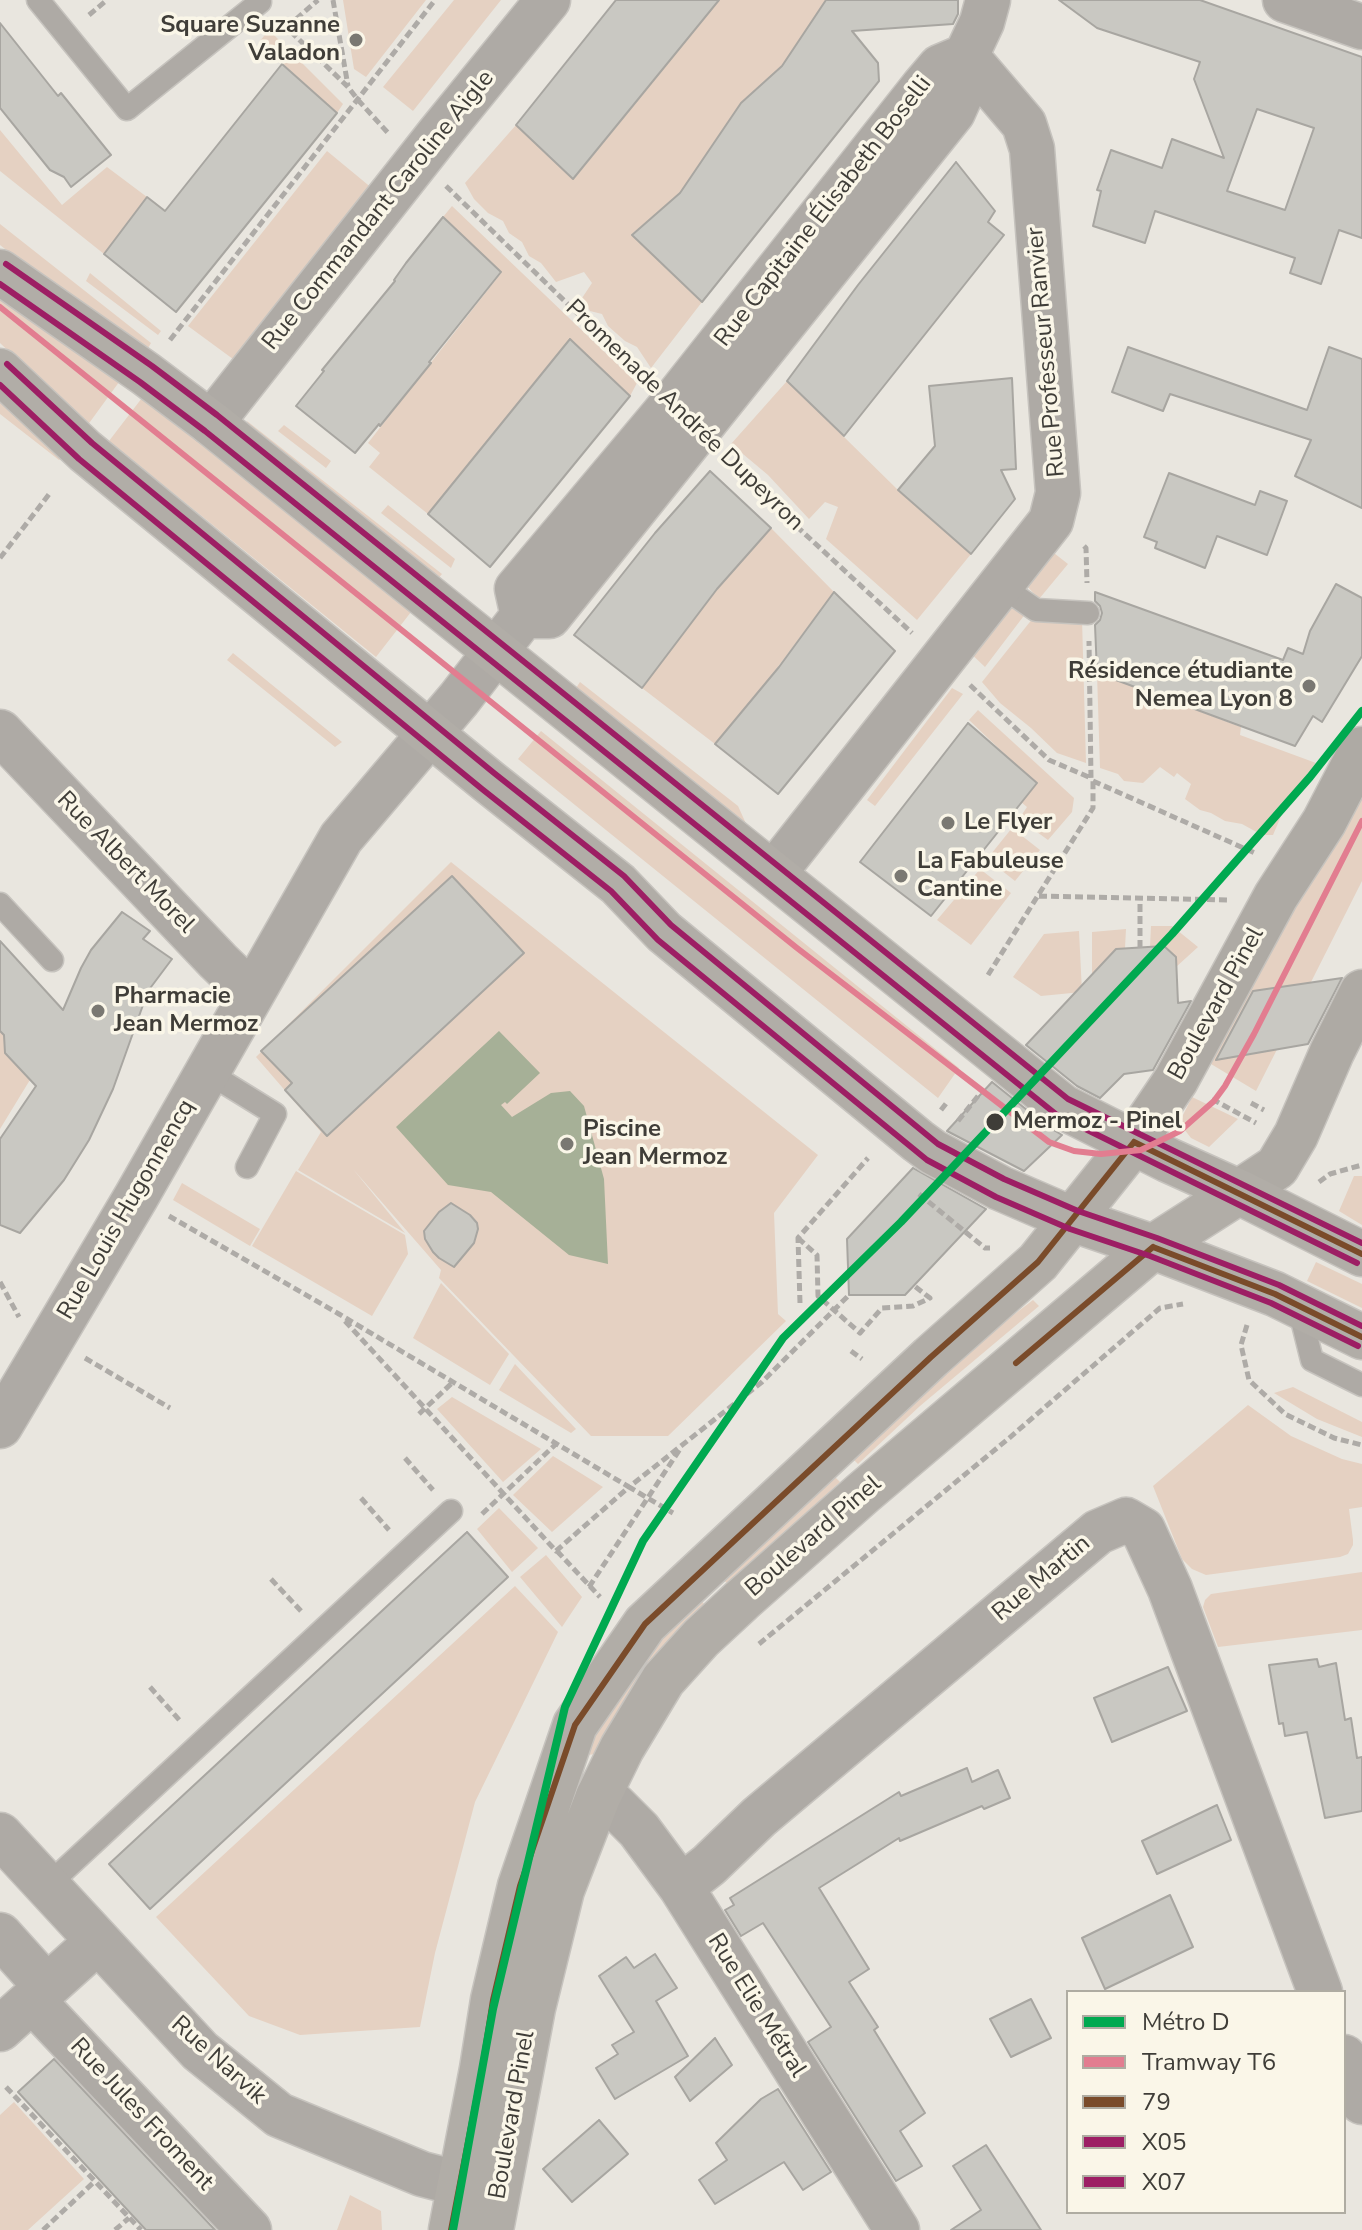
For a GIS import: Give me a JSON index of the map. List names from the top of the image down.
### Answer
{
  "streets": {
    "main road": ["Boulevard Pinel"],
    "street": [
      "Rue Commandant Caroline Aigle",
      "Rue Capitaine Élisabeth Boselli",
      "Rue Professeur Ranvier",
      "Rue Albert Morel",
      "Rue Louis Hugonnencq",
      "Rue Martin",
      "Rue Elie Métral",
      "Rue Narvik",
      "Rue Jules Froment"
    ],
    "path": ["Promenade Andrée Dupeyron"]
  },
  "crossings": [
    ["Rue Capitaine Élisabeth Boselli", "Rue Professeur Ranvier"],
    ["Rue Capitaine Élisabeth Boselli", "Promenade Andrée Dupeyron"],
    ["Rue Capitaine Élisabeth Boselli", "Rue Louis Hugonnencq"],
    ["Rue Professeur Ranvier", "Promenade Andrée Dupeyron"],
    ["Rue Albert Morel", "Rue Louis Hugonnencq"],
    ["Boulevard Pinel", "Rue Elie Métral"],
    ["Boulevard Pinel", "Rue Narvik"],
    ["Rue Martin", "Rue Elie Métral"]
  ],
  "places": [
    "Square Suzanne Valadon",
    "Résidence étudiante Nemea Lyon 8",
    "Le Flyer",
    "La Fabuleuse Cantine",
    "Pharmacie Jean Mermoz",
    "Mermoz - Pinel",
    "Piscine Jean Mermoz"
  ],
  "lines": [
    "transit line X07",
    "transit line X05",
    "tram line T6",
    "metro line D",
    "transit line 79"
  ],
  "legend": [
    "Métro D",
    "Tramway T6",
    "79",
    "X05",
    "X07"
  ]
}
